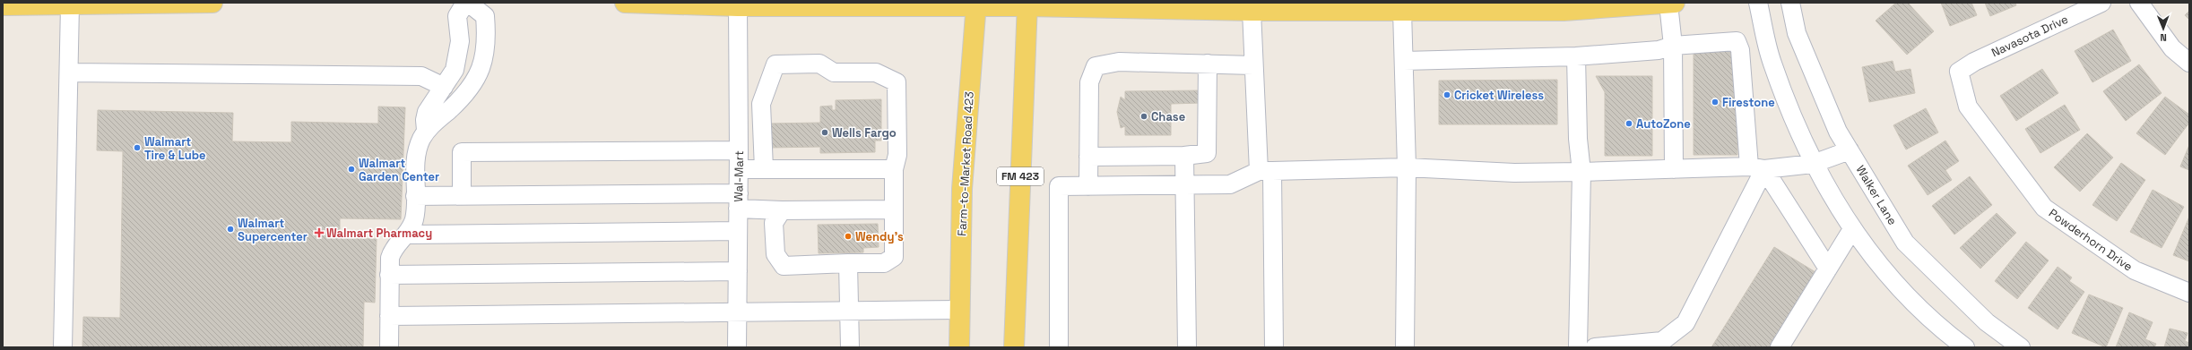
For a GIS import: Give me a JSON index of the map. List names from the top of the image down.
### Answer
{
  "streets": {
    "main road": ["Farm-to-Market Road 423", "FM 423"],
    "street": [
      "Navasota Drive",
      "Wal-Mart",
      "Walker Lane",
      "Powderhorn Drive"
    ]
  },
  "crossings": [
    ["Navasota Drive", "Powderhorn Drive"]
  ],
  "places": {
    "other": [
      "Cricket Wireless",
      "Firestone",
      "Chase",
      "AutoZone",
      "Wells Fargo",
      "Walmart Tire & Lube",
      "Walmart Garden Center",
      "Walmart Supercenter",
      "Wendy's"
    ],
    "health": ["Walmart Pharmacy"]
  },
  "north": "bottom"
}
